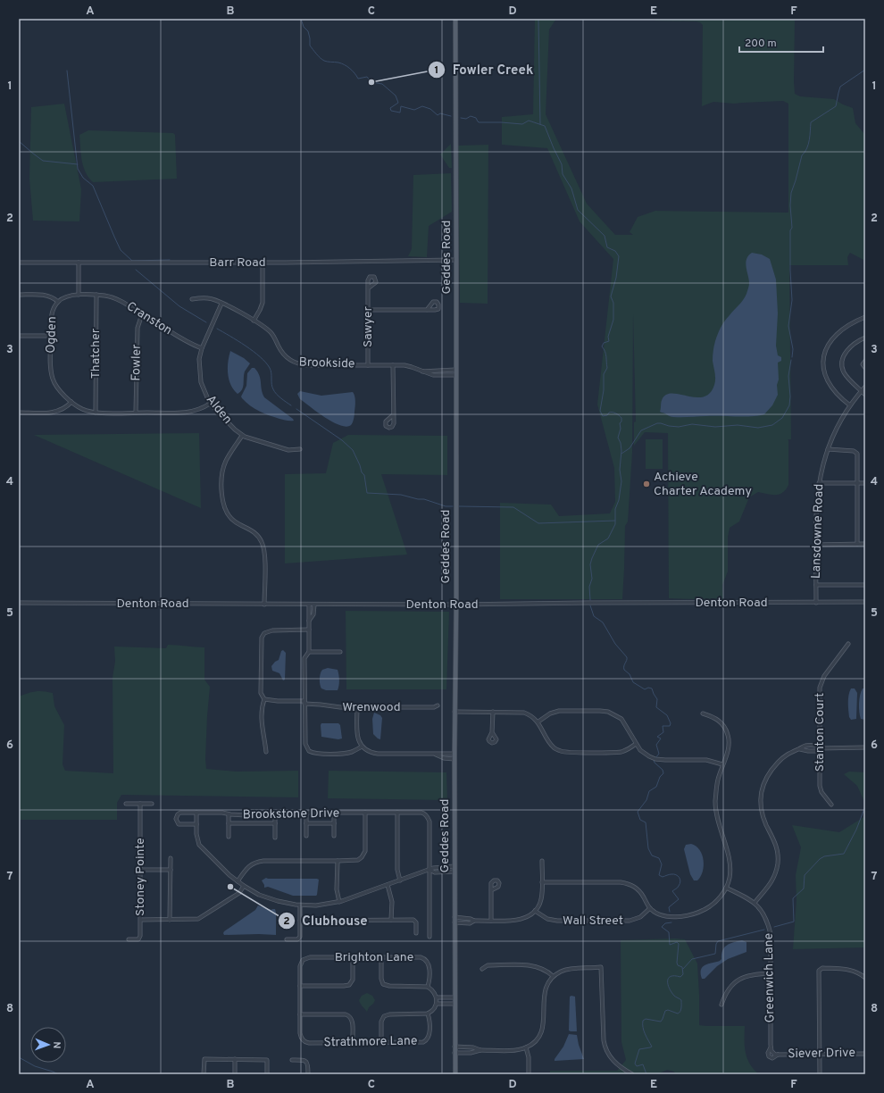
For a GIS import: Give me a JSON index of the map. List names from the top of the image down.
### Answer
{
  "streets": {
    "main road": ["Geddes Road"],
    "street": [
      "Barr Road",
      "Cranston",
      "Sawyer",
      "Ogden",
      "Thatcher",
      "Fowler",
      "Brookside",
      "Alden",
      "Lansdowne Road",
      "Denton Road",
      "Wrenwood",
      "Stanton Court",
      "Brookstone Drive",
      "Stoney Pointe",
      "Wall Street",
      "Brighton Lane",
      "Greenwich Lane",
      "Strathmore Lane",
      "Siever Drive"
    ]
  },
  "crossings": [
    ["Geddes Road", "Barr Road"],
    ["Geddes Road", "Brookside"],
    ["Geddes Road", "Denton Road"],
    ["Cranston", "Ogden"],
    ["Cranston", "Thatcher"],
    ["Cranston", "Fowler"],
    ["Cranston", "Alden"],
    ["Sawyer", "Brookside"],
    ["Ogden", "Thatcher"],
    ["Brookside", "Alden"],
    ["Lansdowne Road", "Denton Road"],
    ["Greenwich Lane", "Siever Drive"]
  ],
  "places": ["Fowler Creek", "Achieve Charter Academy", "Clubhouse"],
  "scale_bar": "200 m",
  "north": "right",
  "grid": {
    "columns": [
      "A",
      "B",
      "C",
      "D",
      "E",
      "F"
    ],
    "rows": [
      "1",
      "2",
      "3",
      "4",
      "5",
      "6",
      "7",
      "8"
    ]
  }
}
